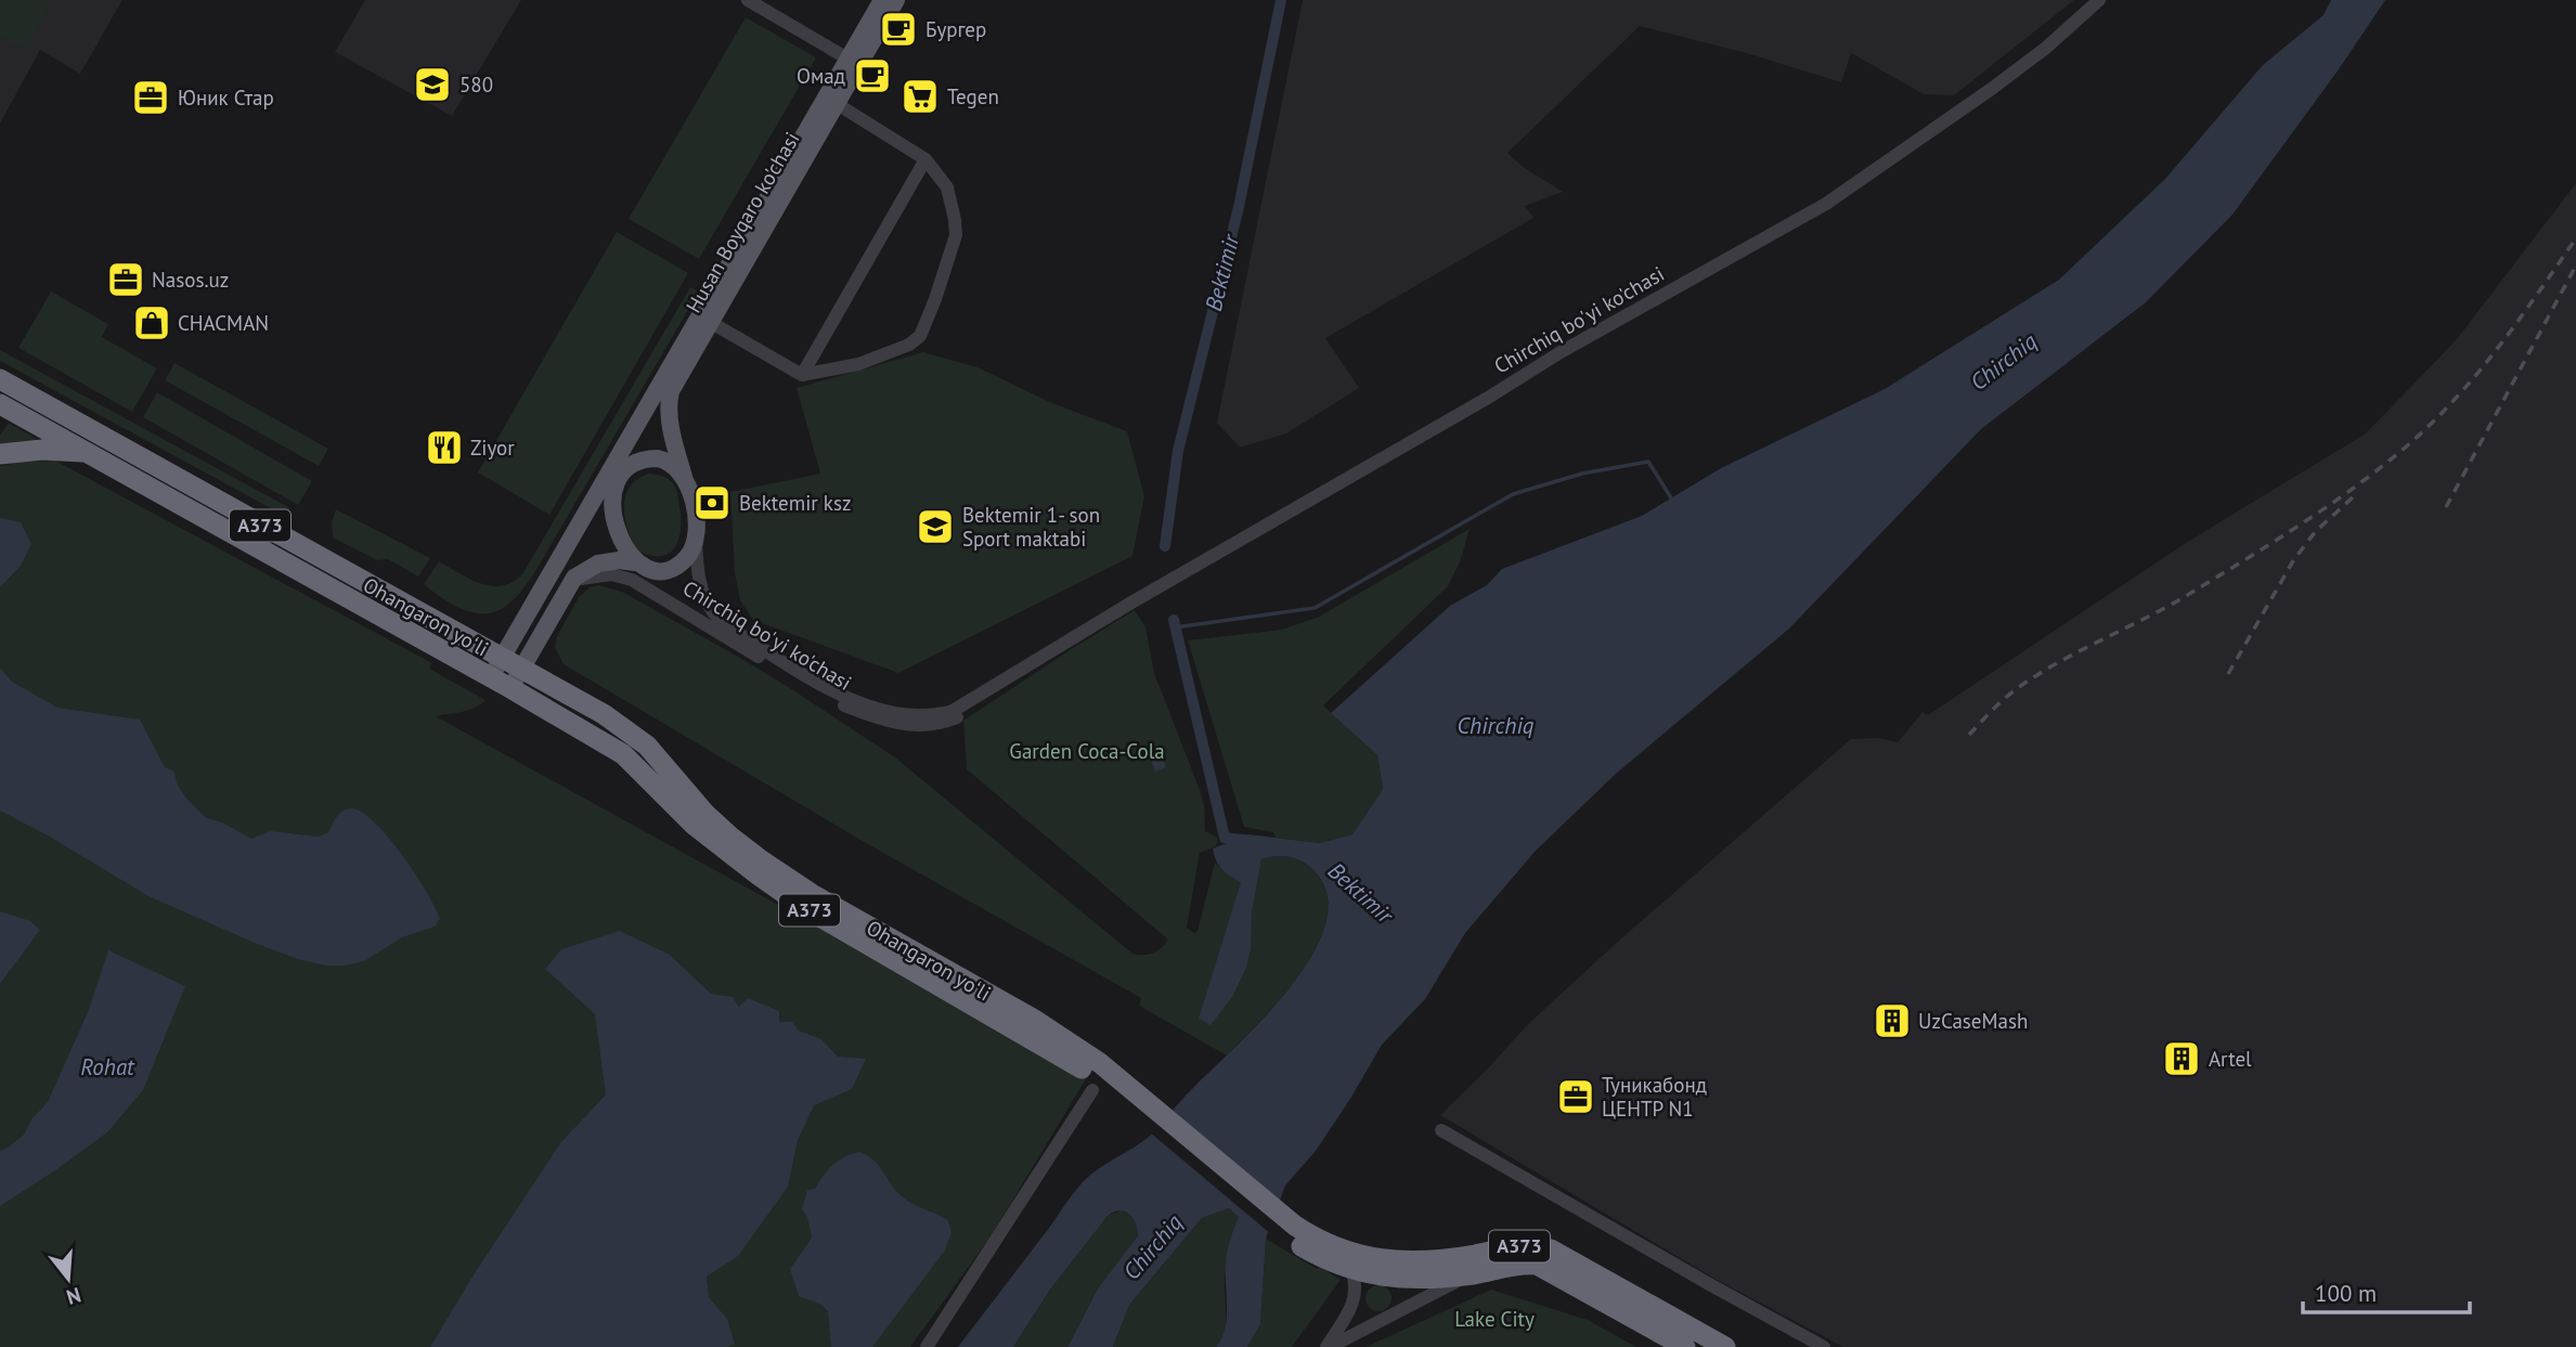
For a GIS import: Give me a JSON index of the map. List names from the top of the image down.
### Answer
{
  "streets": {
    "highway": ["A373", "Ohangaron yoʻli"],
    "main road": ["Husan Boyqaro ko'chasi"],
    "street": ["Chirchiq bo'yi ko'chasi"]
  },
  "crossings": [
    ["Husan Boyqaro ko'chasi", "Chirchiq bo'yi ko'chasi"],
    ["Husan Boyqaro ko'chasi", "Ohangaron yoʻli"]
  ],
  "water": ["Bektimir", "Chirchiq", "Rohat"],
  "parks": ["Garden Coca-Cola", "Lake City"],
  "places": {
    "cafe": ["Бургер", "Омад"],
    "school or university": ["580", "Bektemir 1- son Sport maktabi"],
    "supermarket": ["Tegen"],
    "office": ["Юник Стар", "Nasos.uz", "Туникабонд ЦЕНТР N1"],
    "shop": ["CHACMAN"],
    "restaurant": ["Ziyor"],
    "bank": ["Bektemir ksz"],
    "building": ["UzCaseMash", "Artel"]
  },
  "scale_bar": "100 m",
  "north": "bottom"
}
